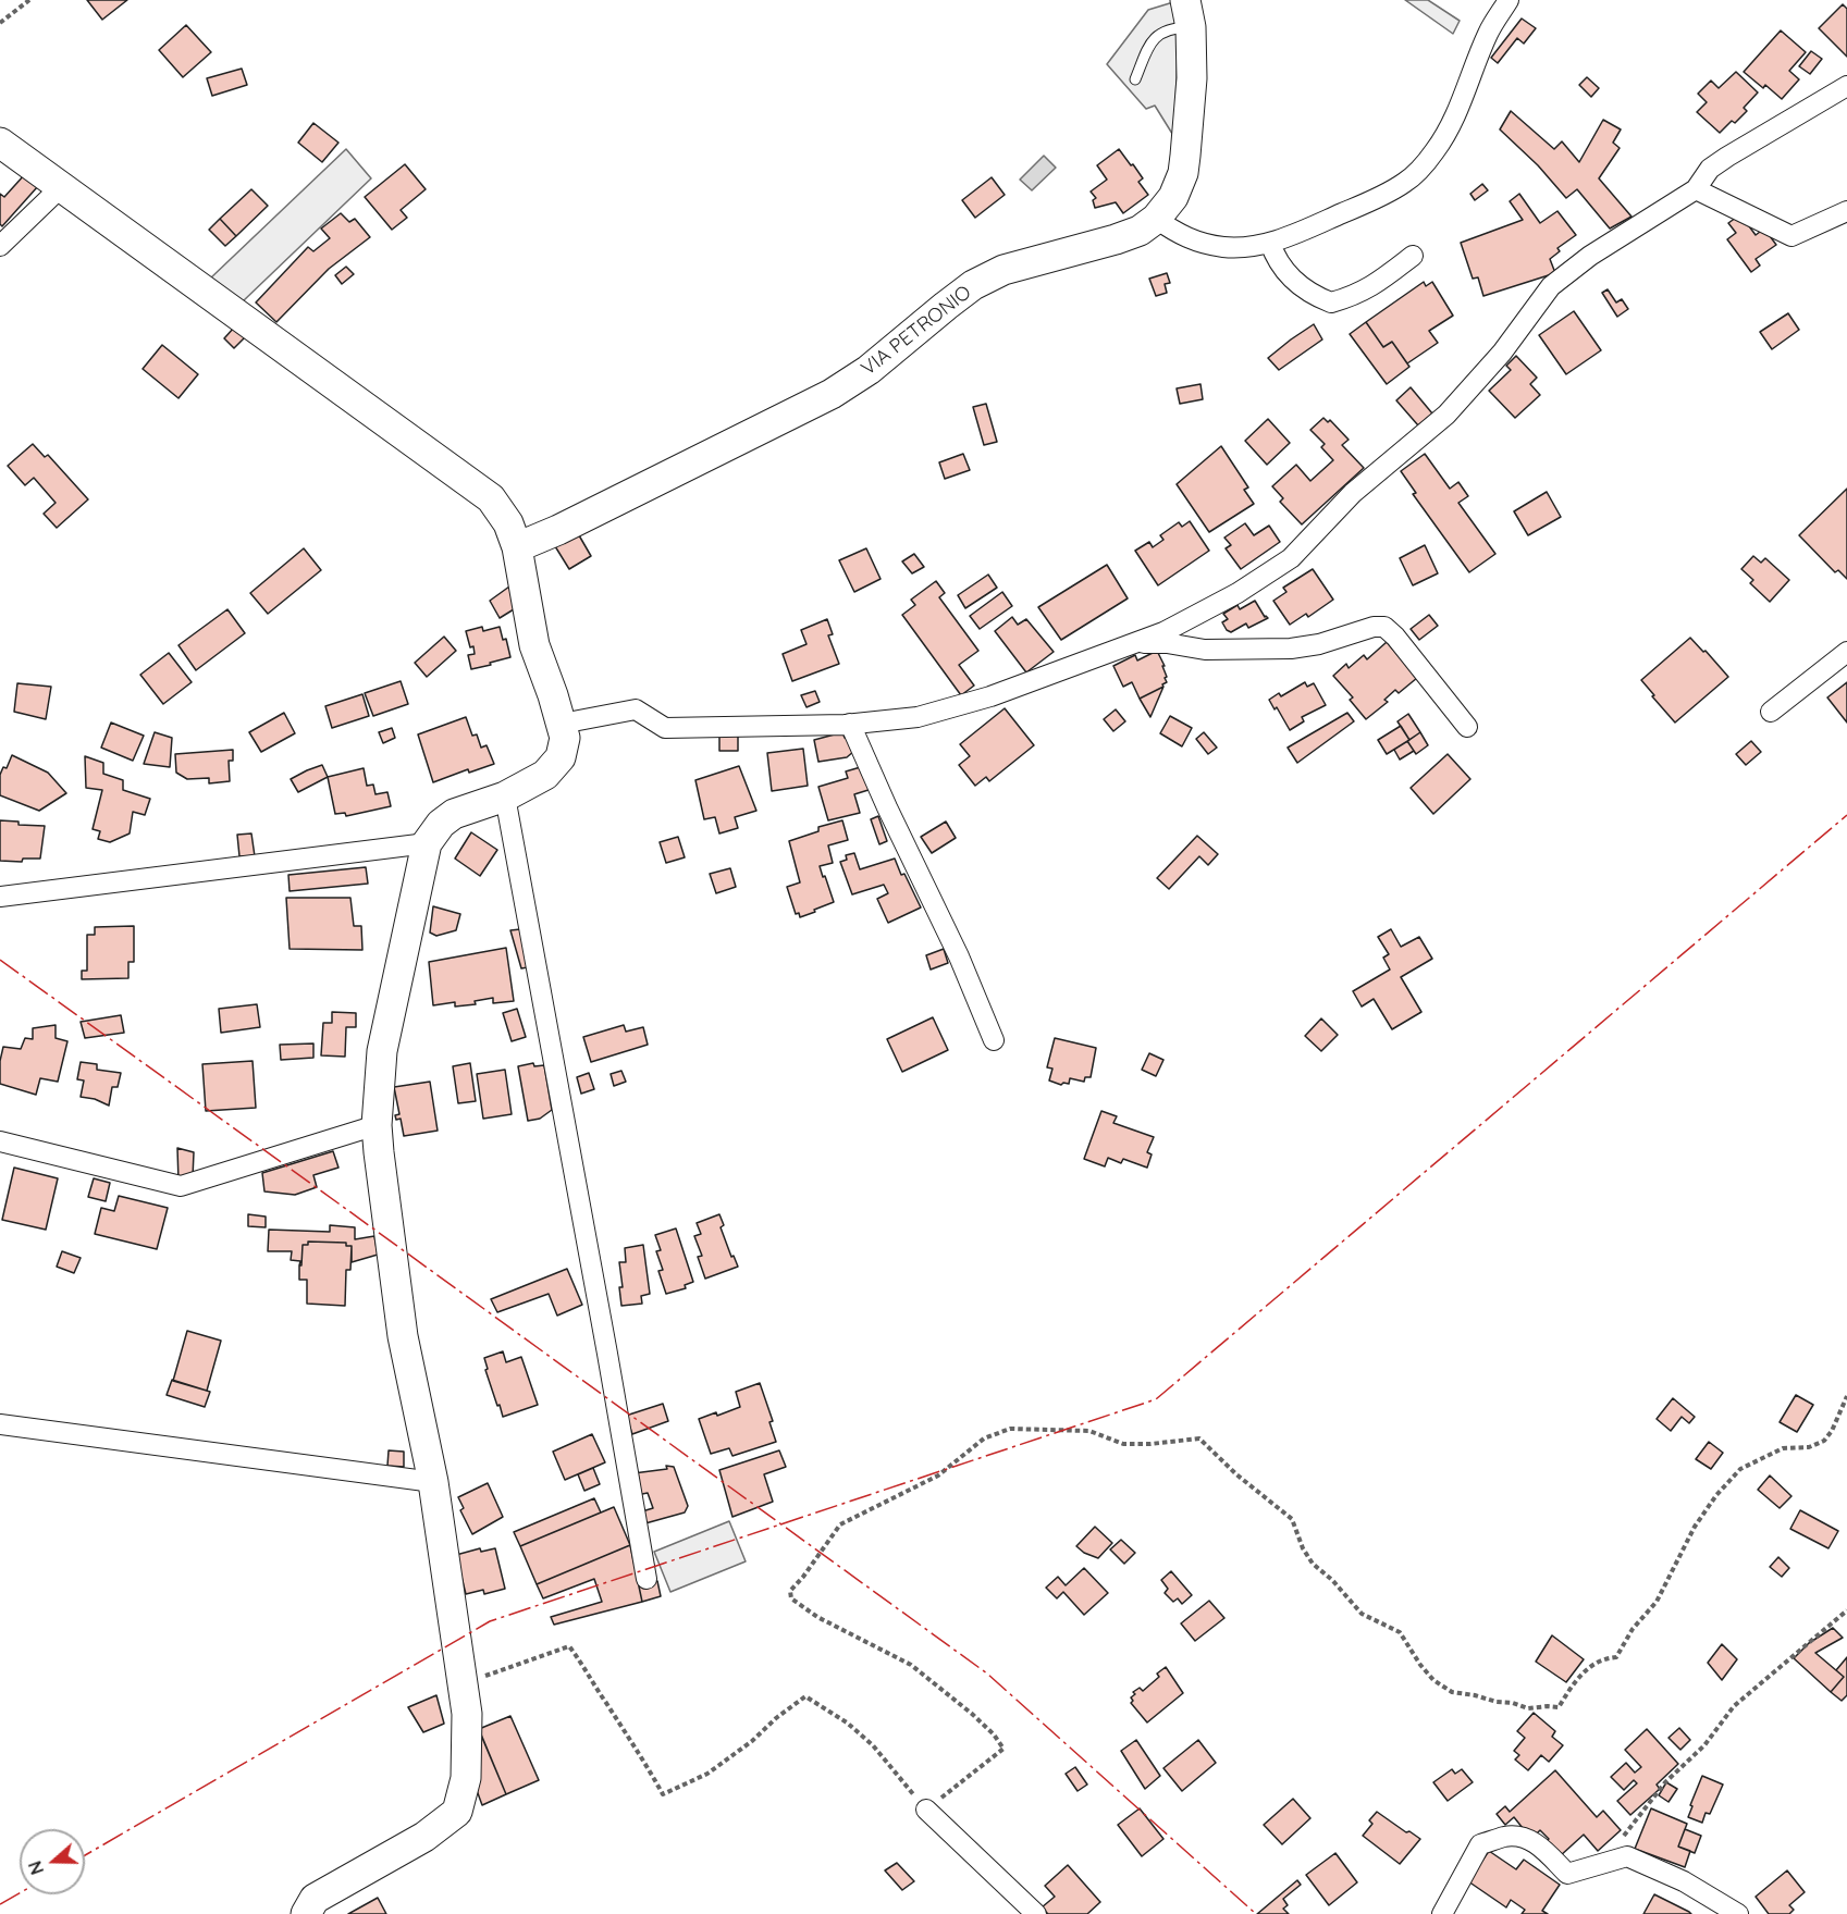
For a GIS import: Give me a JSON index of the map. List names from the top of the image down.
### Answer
{
  "streets": {
    "street": ["VIA PETRONIO"]
  },
  "north": "left"
}
